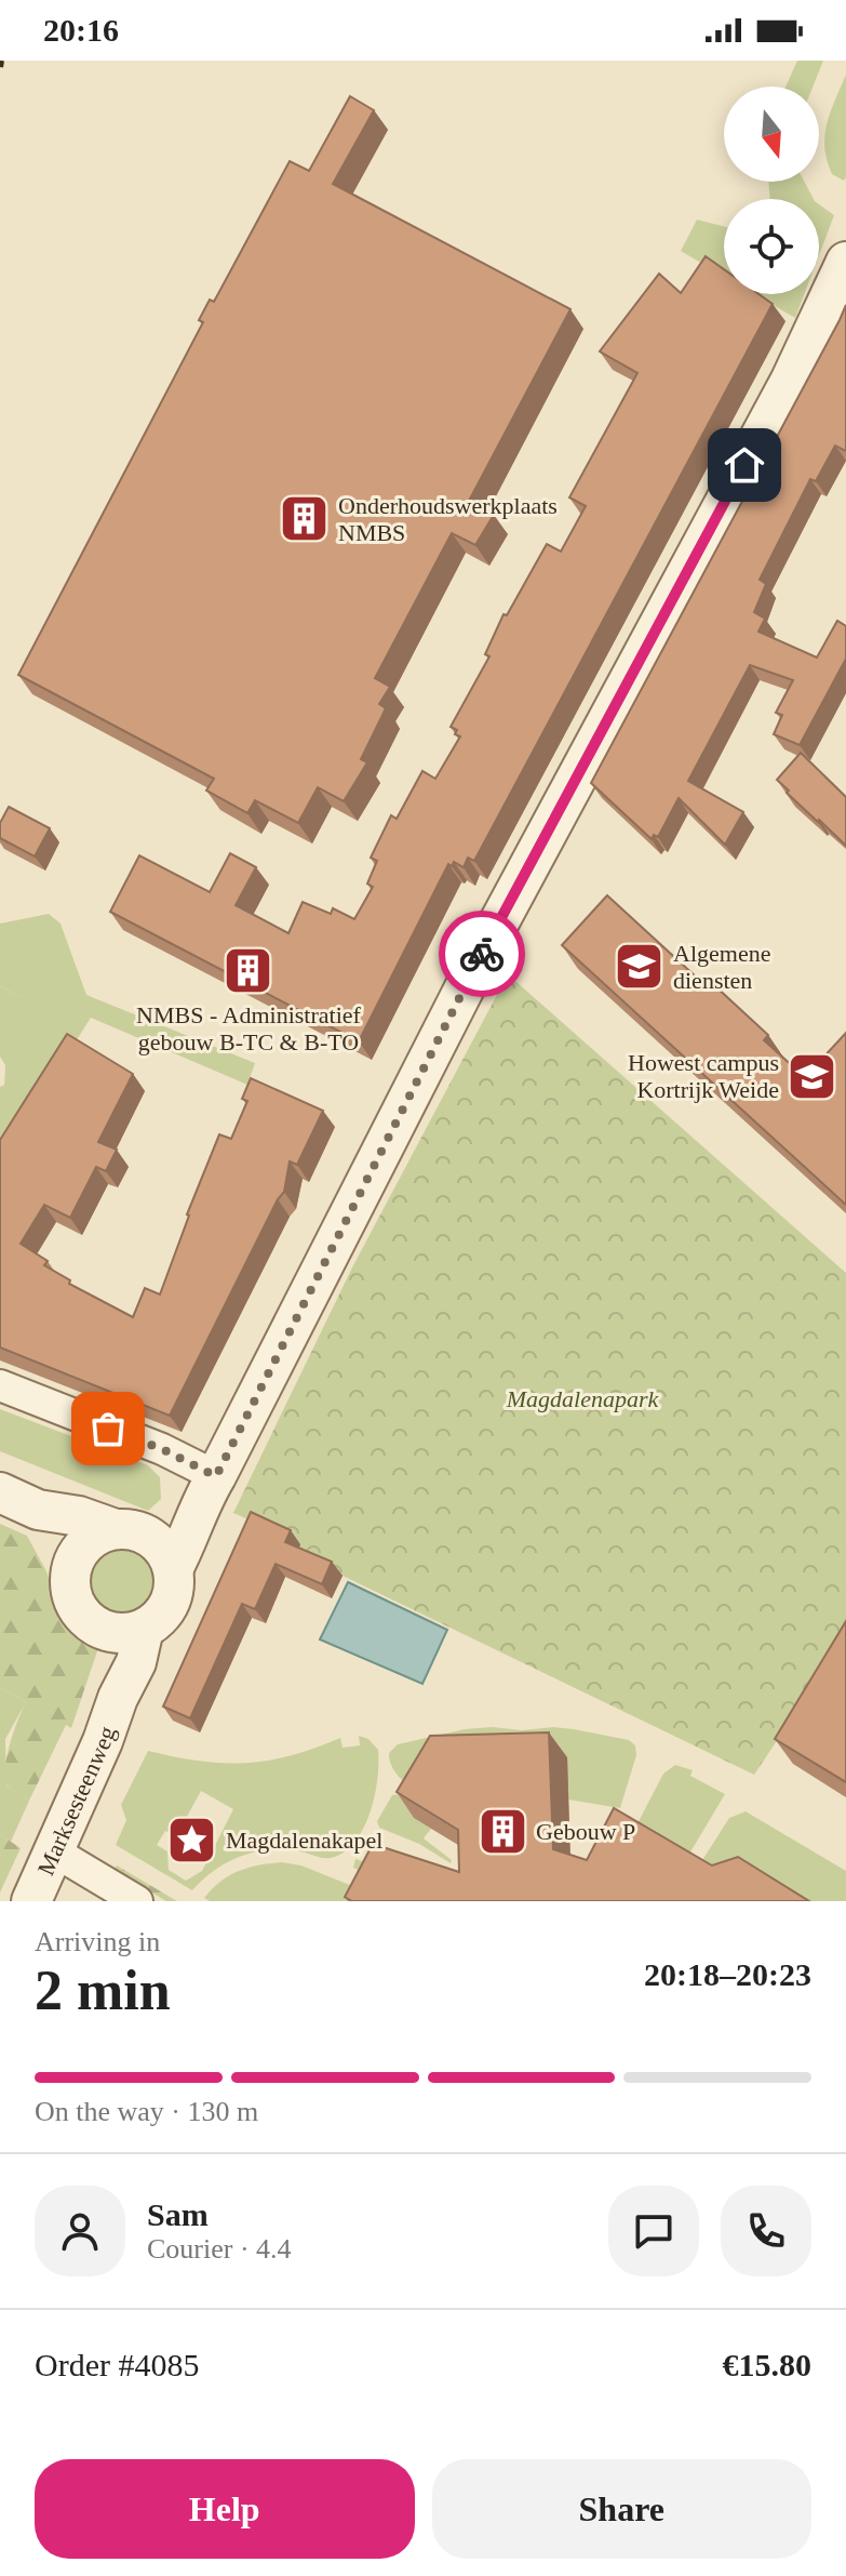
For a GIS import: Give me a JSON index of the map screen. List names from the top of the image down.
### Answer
{
  "streets": {
    "street": ["Marksesteenweg"]
  },
  "parks": ["Magdalenapark"],
  "places": {
    "building": ["Onderhoudswerkplaats NMBS", "NMBS - Administratief gebouw B-TC & B-TO", "Gebouw P"],
    "school or university": ["Algemene diensten", "Howest campus Kortrijk Weide"],
    "place": ["Magdalenakapel"]
  },
  "north": "bottom",
  "page": {
    "status": "20:16",
    "heading": ["2 min", "Arriving in", "20:18–20:23"],
    "panel": [
      "Sam",
      "Courier · 4.4",
      "Order #4085",
      "€15.80"
    ],
    "bar": "On the way · 130 m",
    "buttons": ["Help", "Share"]
  }
}
